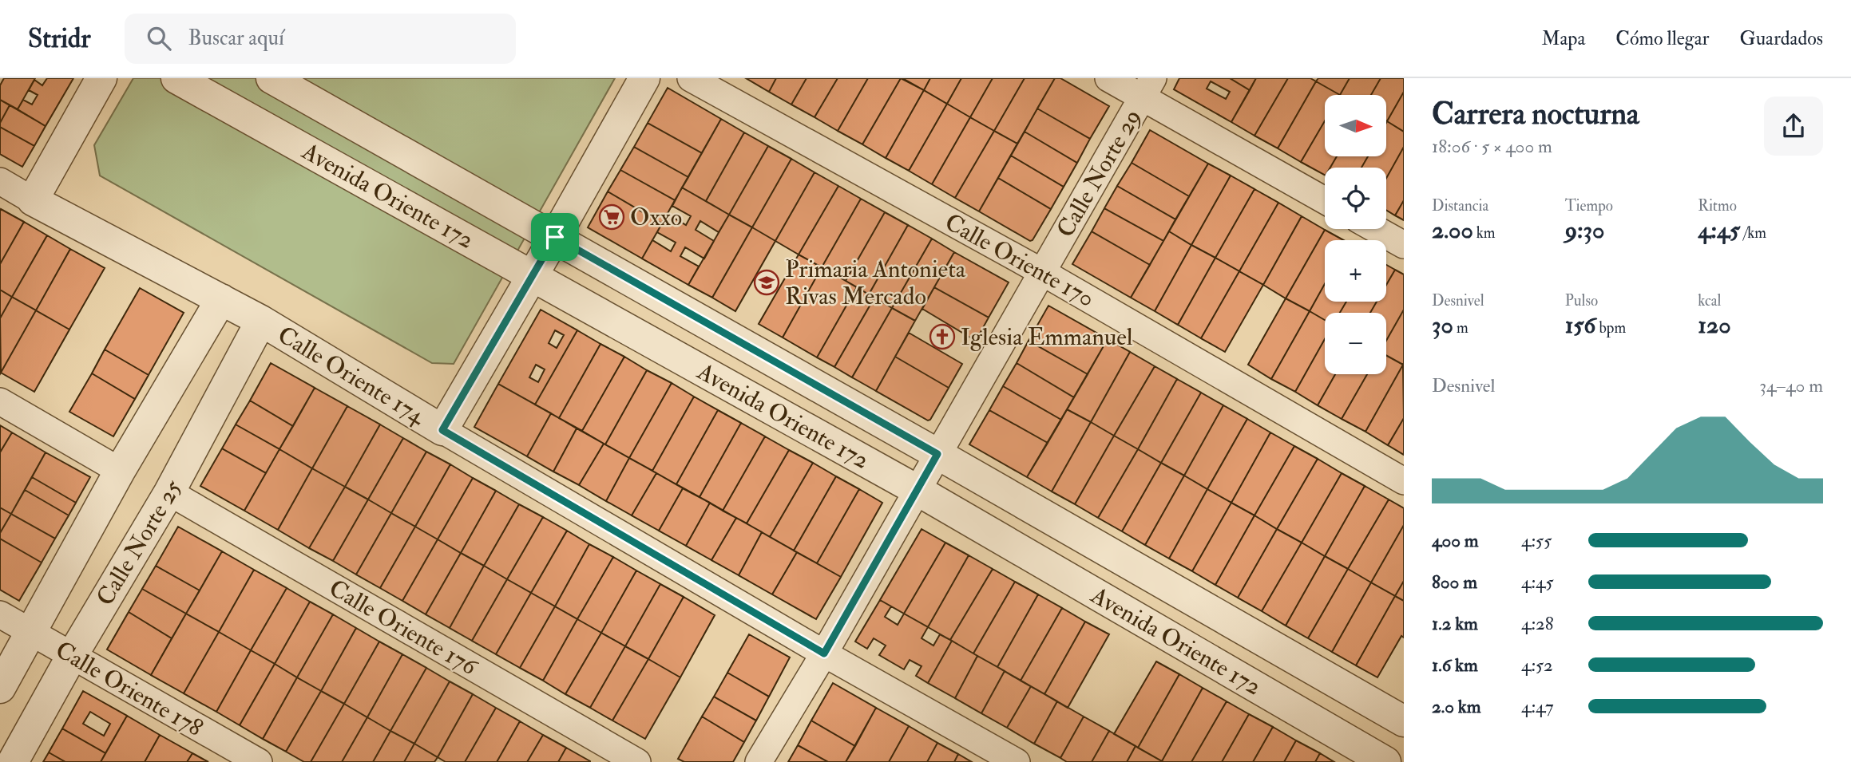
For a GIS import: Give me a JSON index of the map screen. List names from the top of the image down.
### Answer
{
  "streets": {
    "street": [
      "Calle Norte 29",
      "Avenida Oriente 172",
      "Calle Oriente 170",
      "Calle Oriente 174",
      "Calle Norte 25",
      "Calle Oriente 176",
      "Calle Oriente 178"
    ]
  },
  "crossings": [
    ["Calle Norte 29", "Avenida Oriente 172"],
    ["Calle Norte 29", "Calle Oriente 170"],
    ["Calle Norte 29", "Calle Oriente 174"],
    ["Calle Oriente 174", "Calle Norte 25"],
    ["Calle Norte 25", "Calle Oriente 176"],
    ["Calle Norte 25", "Calle Oriente 178"]
  ],
  "places": {
    "supermarket": ["Oxxo"],
    "school or university": ["Primaria Antonieta Rivas Mercado"],
    "church": ["Iglesia Emmanuel"]
  },
  "north": "right",
  "page": {
    "header": "Stridr",
    "search": "Buscar aquí",
    "nav": ["Mapa", "Cómo llegar", "Guardados"],
    "heading": ["Carrera nocturna", "18:06 · 5 × 400 m"],
    "map_buttons": ["+", "−"],
    "stats": [
      ["Distancia", "2.00 km"],
      ["Tiempo", "9:30"],
      ["Ritmo", "4:45 /km"],
      ["Desnivel", "30 m"],
      ["Pulso", "156 bpm"],
      ["kcal", "120"]
    ],
    "chart": ["Desnivel", "34–40 m"],
    "list": [
      {
        "name": "400 m",
        "note": "4:55"
      },
      {
        "name": "800 m",
        "note": "4:45"
      },
      {
        "name": "1.2 km",
        "note": "4:28"
      },
      {
        "name": "1.6 km",
        "note": "4:52"
      },
      {
        "name": "2.0 km",
        "note": "4:47"
      }
    ]
  }
}
